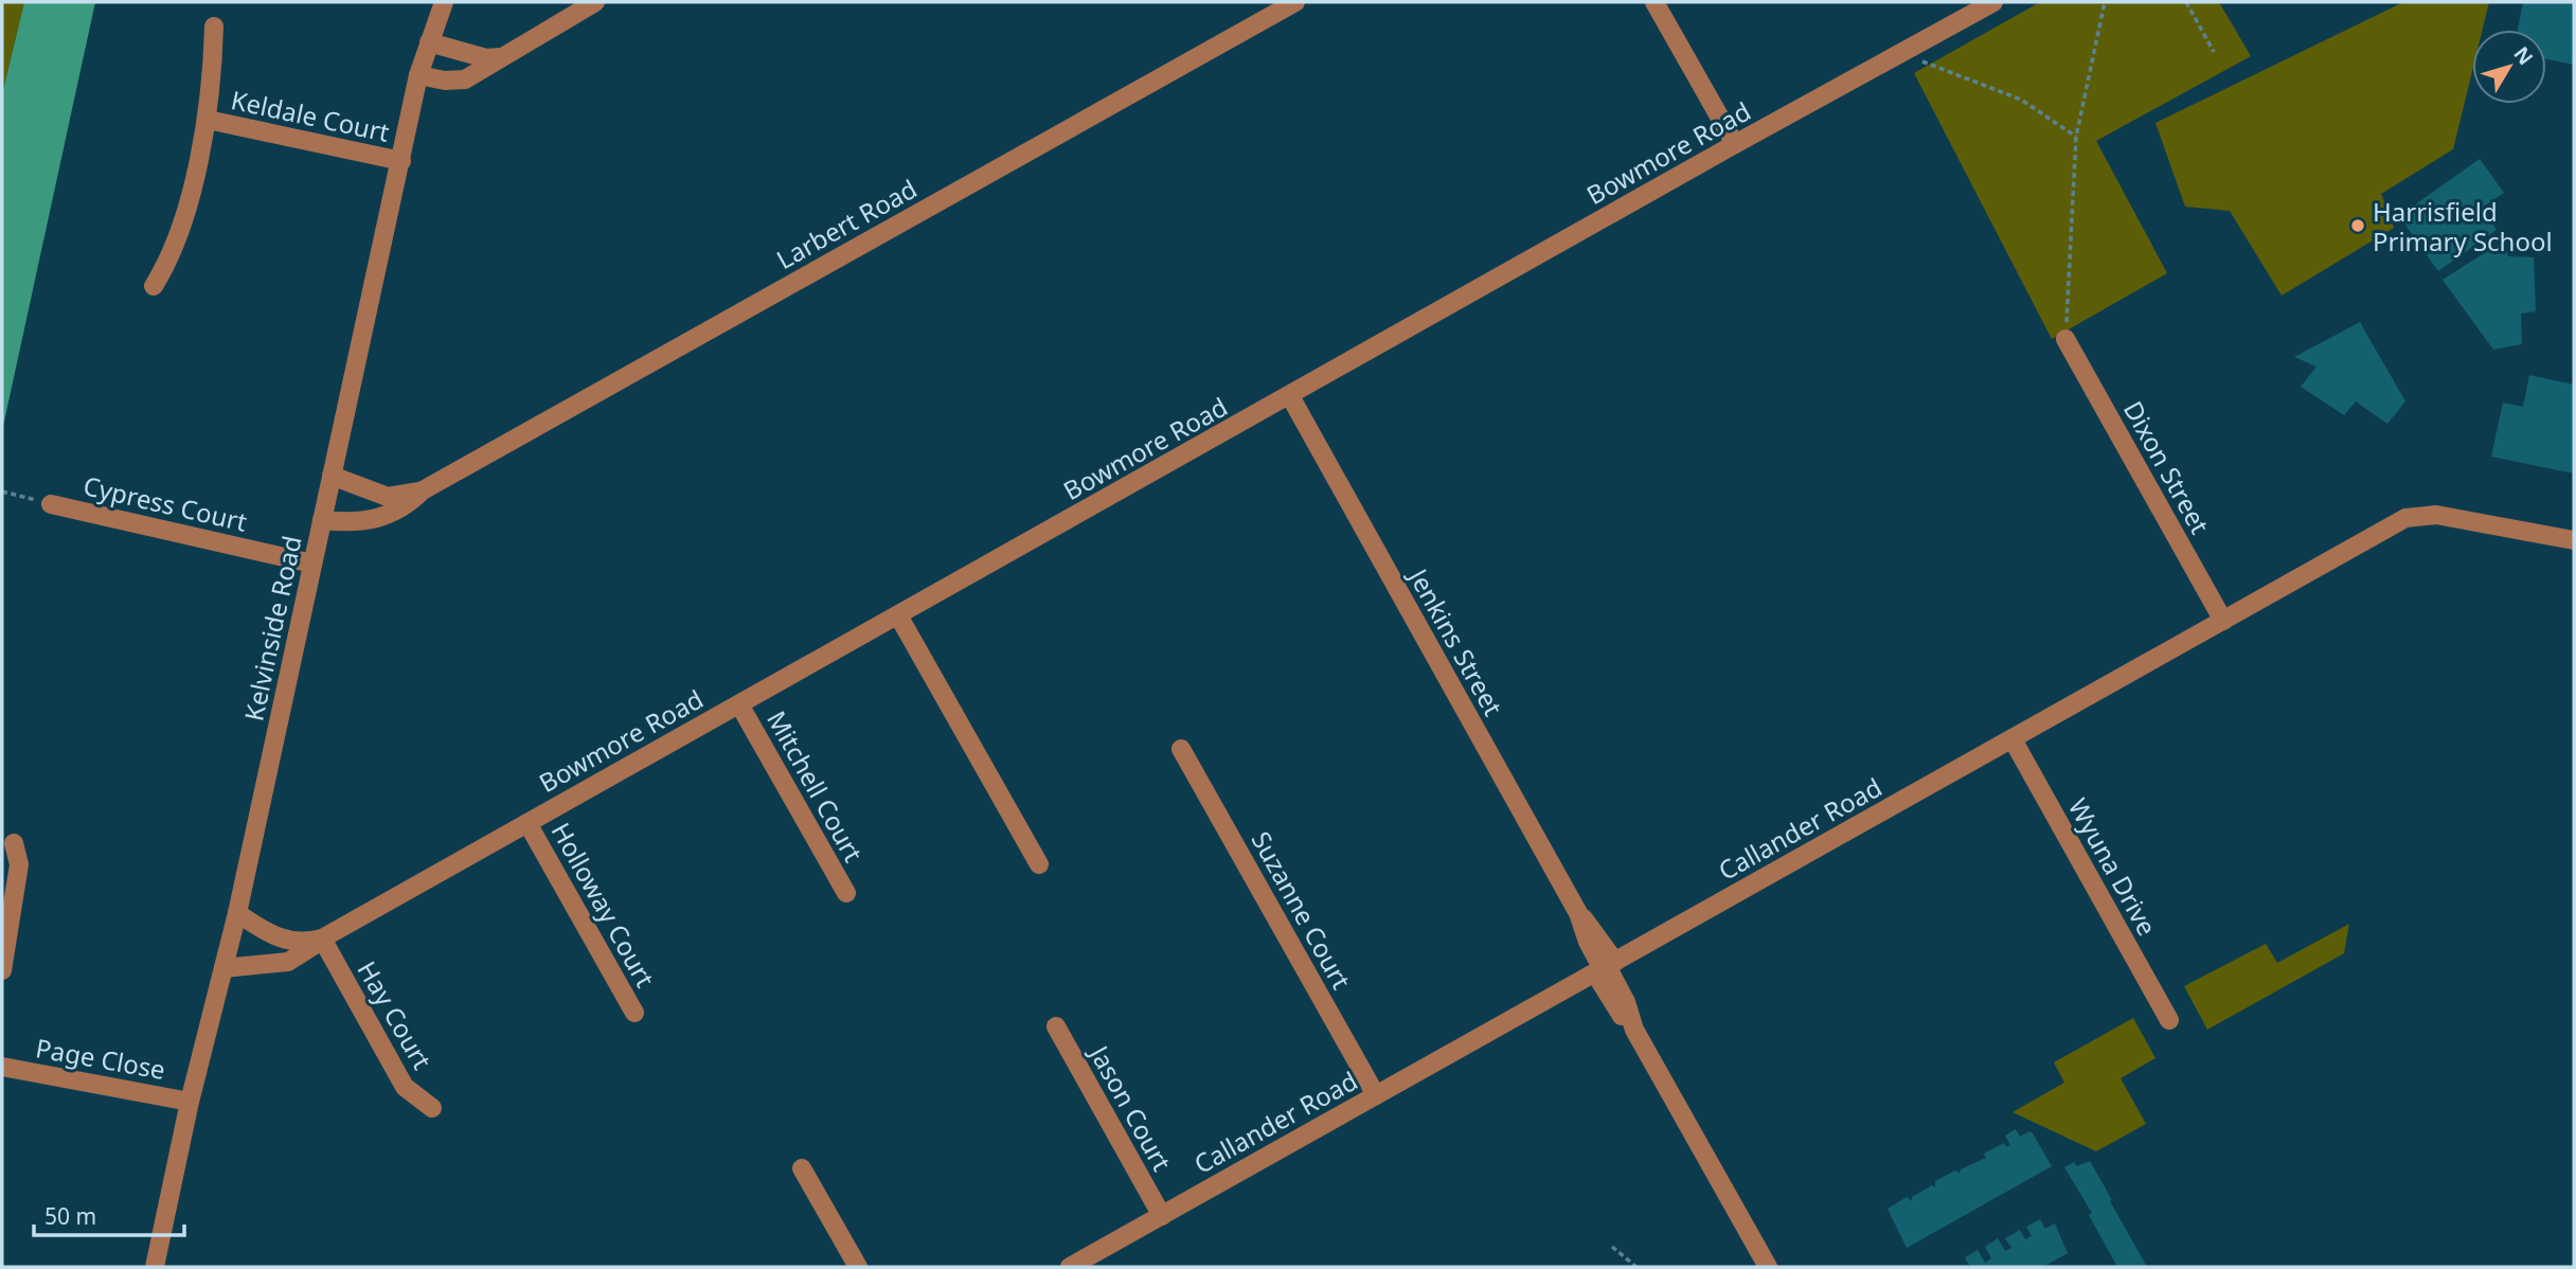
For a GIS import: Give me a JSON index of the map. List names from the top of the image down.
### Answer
{
  "streets": {
    "street": [
      "Keldale Court",
      "Bowmore Road",
      "Larbert Road",
      "Dixon Street",
      "Cypress Court",
      "Kelvinside Road",
      "Jenkins Street",
      "Mitchell Court",
      "Callander Road",
      "Wyuna Drive",
      "Holloway Court",
      "Suzanne Court",
      "Hay Court",
      "Page Close",
      "Jason Court"
    ]
  },
  "crossings": [
    ["Keldale Court", "Kelvinside Road"],
    ["Bowmore Road", "Kelvinside Road"],
    ["Bowmore Road", "Jenkins Street"],
    ["Bowmore Road", "Mitchell Court"],
    ["Bowmore Road", "Holloway Court"],
    ["Bowmore Road", "Hay Court"],
    ["Larbert Road", "Kelvinside Road"],
    ["Dixon Street", "Callander Road"],
    ["Cypress Court", "Kelvinside Road"],
    ["Kelvinside Road", "Page Close"],
    ["Jenkins Street", "Callander Road"],
    ["Callander Road", "Wyuna Drive"],
    ["Callander Road", "Suzanne Court"],
    ["Callander Road", "Jason Court"]
  ],
  "places": ["Harrisfield Primary School"],
  "scale_bar": "50 m",
  "north": "top right"
}
